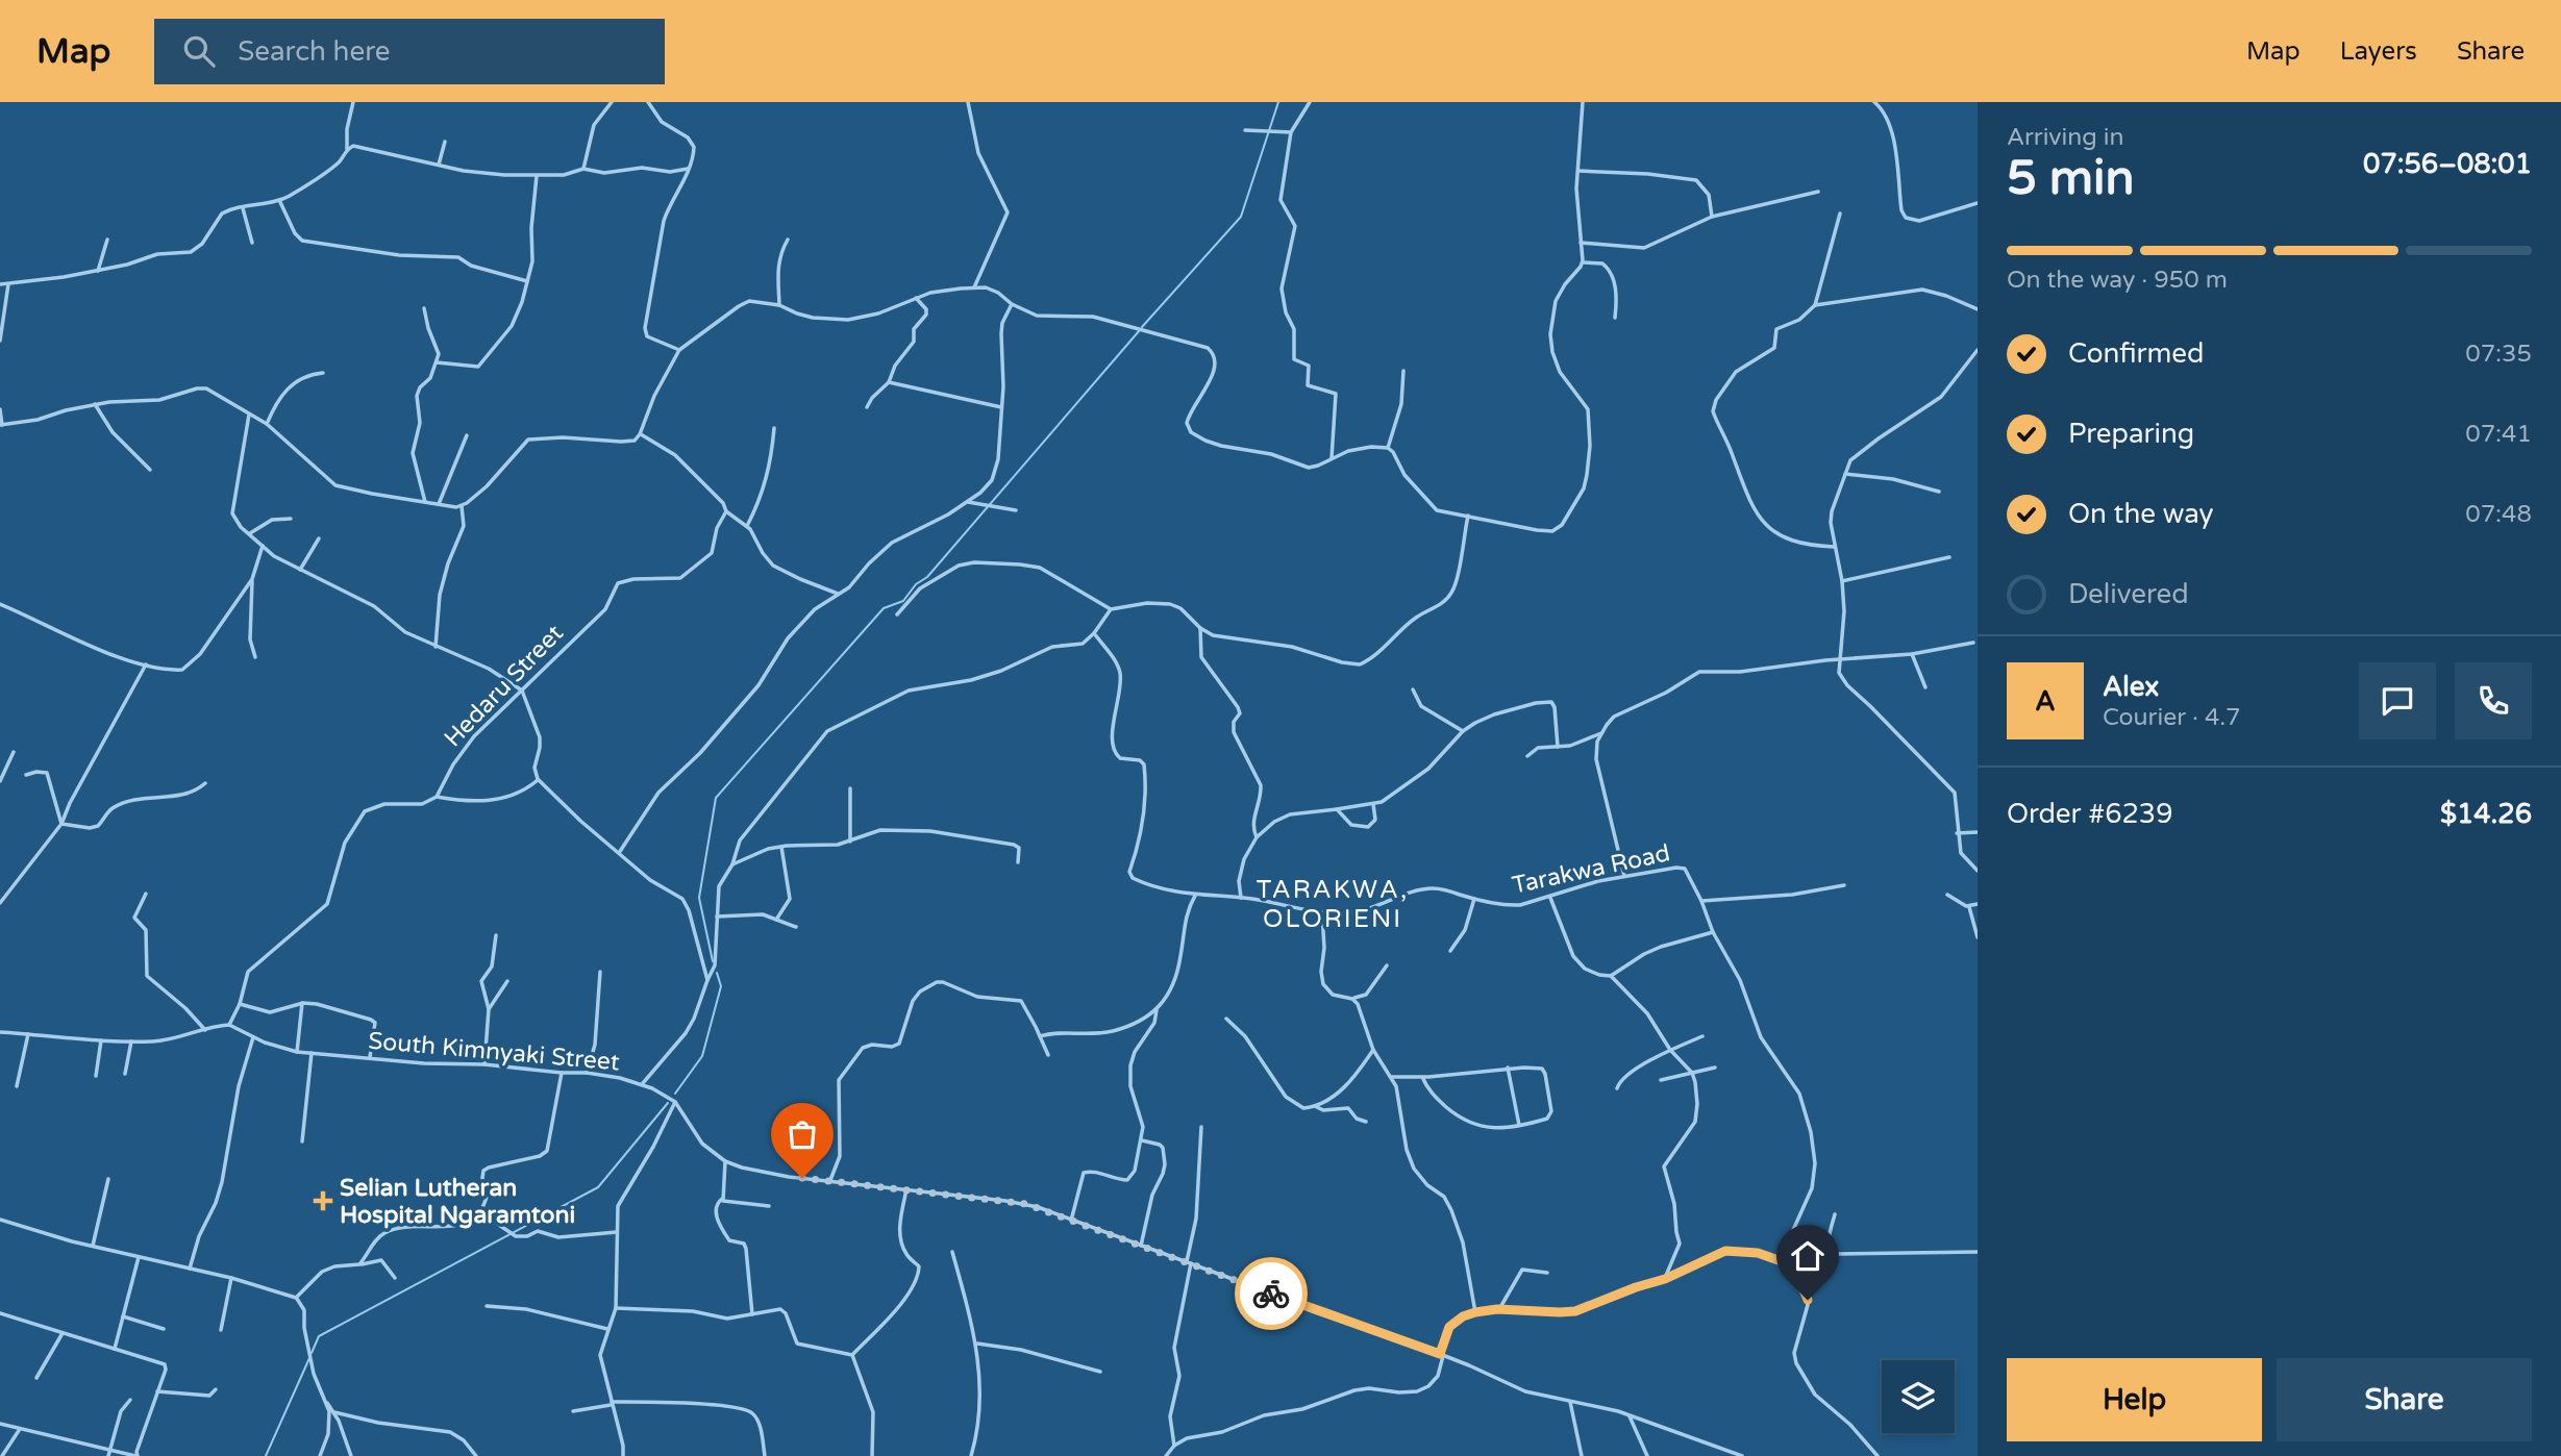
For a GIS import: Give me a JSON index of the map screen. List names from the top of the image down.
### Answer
{
  "streets": {
    "street": ["Hedaru Street", "Tarakwa Road", "South Kimnyaki Street"]
  },
  "districts": ["TARAKWA, OLORIENI"],
  "places": {
    "health": ["Selian Lutheran Hospital Ngaramtoni"]
  },
  "page": {
    "header": "Map",
    "search": "Search here",
    "nav": ["Map", "Layers", "Share"],
    "heading": ["5 min", "Arriving in", "07:56–08:01"],
    "panel": [
      "Alex",
      "Courier · 4.7",
      "Order #6239",
      "$14.26"
    ],
    "bar": "On the way · 950 m",
    "list": [
      ["Confirmed", "07:35"],
      ["Preparing", "07:41"],
      ["On the way", "07:48"],
      "Delivered"
    ],
    "round": "A",
    "buttons": ["Help", "Share"]
  }
}
